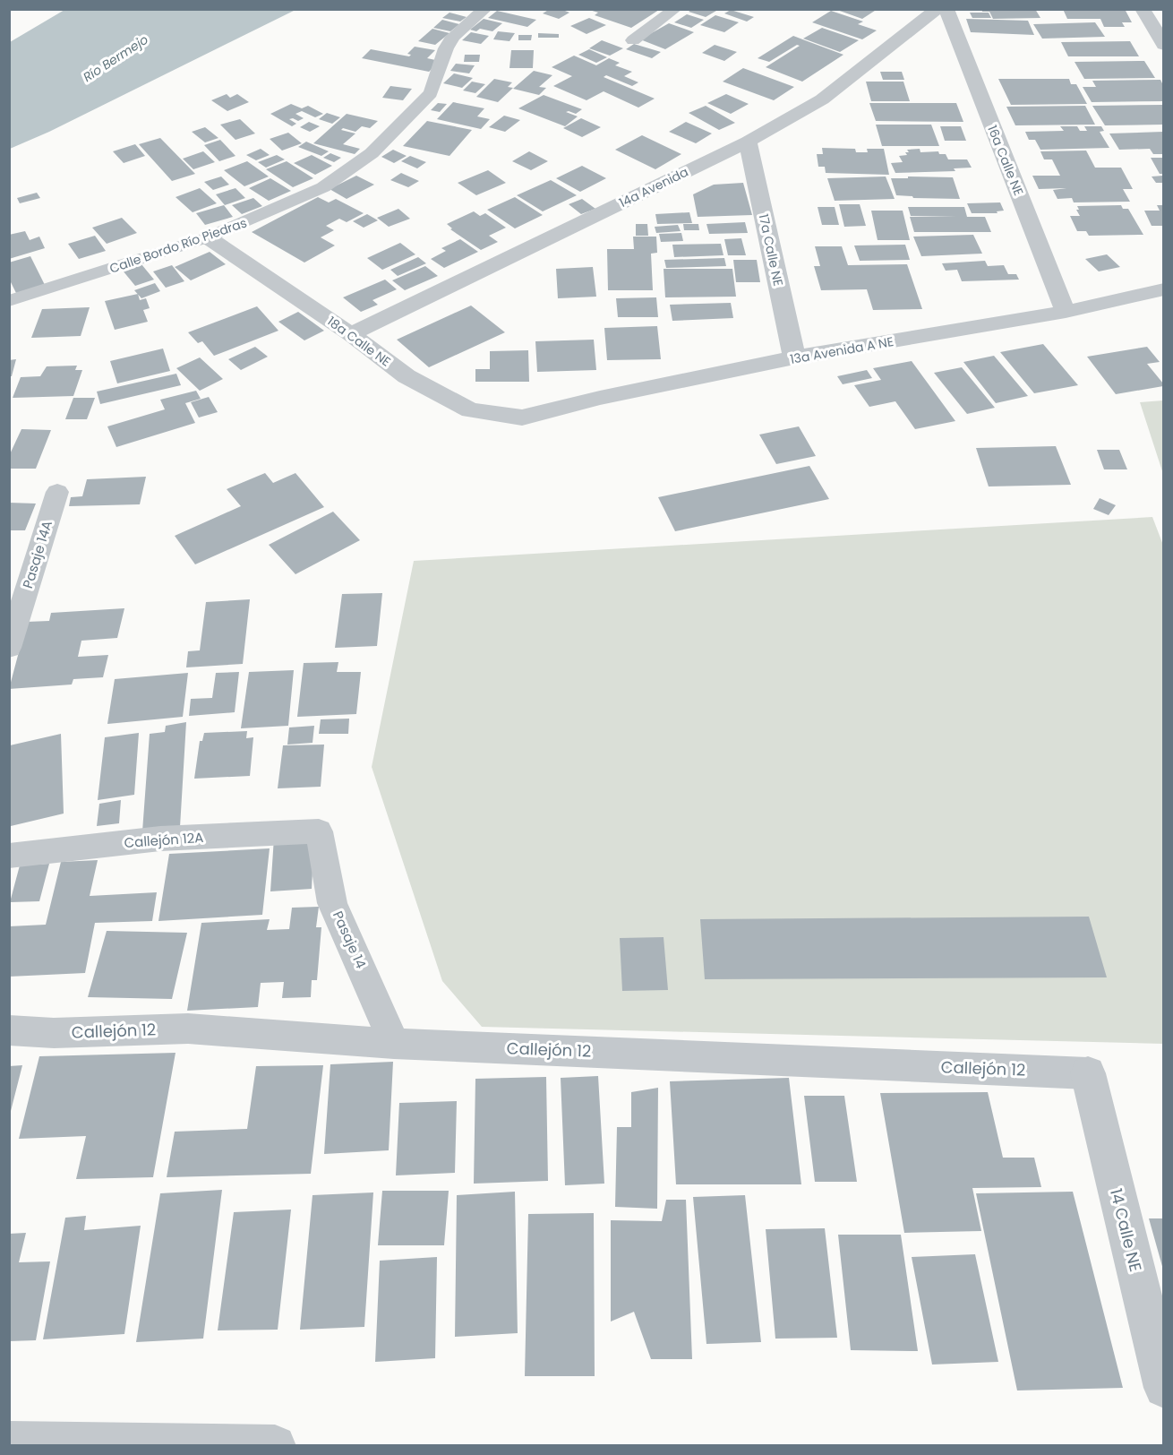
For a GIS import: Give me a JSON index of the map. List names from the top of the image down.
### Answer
{
  "streets": {
    "street": [
      "16a Calle NE",
      "14a Avenida",
      "17a Calle NE",
      "18a Calle NE",
      "13a Avenida A NE",
      "14 Calle NE"
    ],
    "lane": [
      "Calle Bordo Río Piedras",
      "Pasaje 14A",
      "Callejón 12A",
      "Pasaje 14",
      "Callejón 12"
    ]
  },
  "crossings": [
    ["16a Calle NE", "13a Avenida A NE"],
    ["14a Avenida", "17a Calle NE"],
    ["14a Avenida", "18a Calle NE"],
    ["Calle Bordo Río Piedras", "18a Calle NE"],
    ["17a Calle NE", "13a Avenida A NE"],
    ["18a Calle NE", "13a Avenida A NE"],
    ["Callejón 12A", "Pasaje 14"],
    ["Pasaje 14", "Callejón 12"],
    ["Callejón 12", "14 Calle NE"]
  ],
  "water": ["Río Bermejo"]
}
